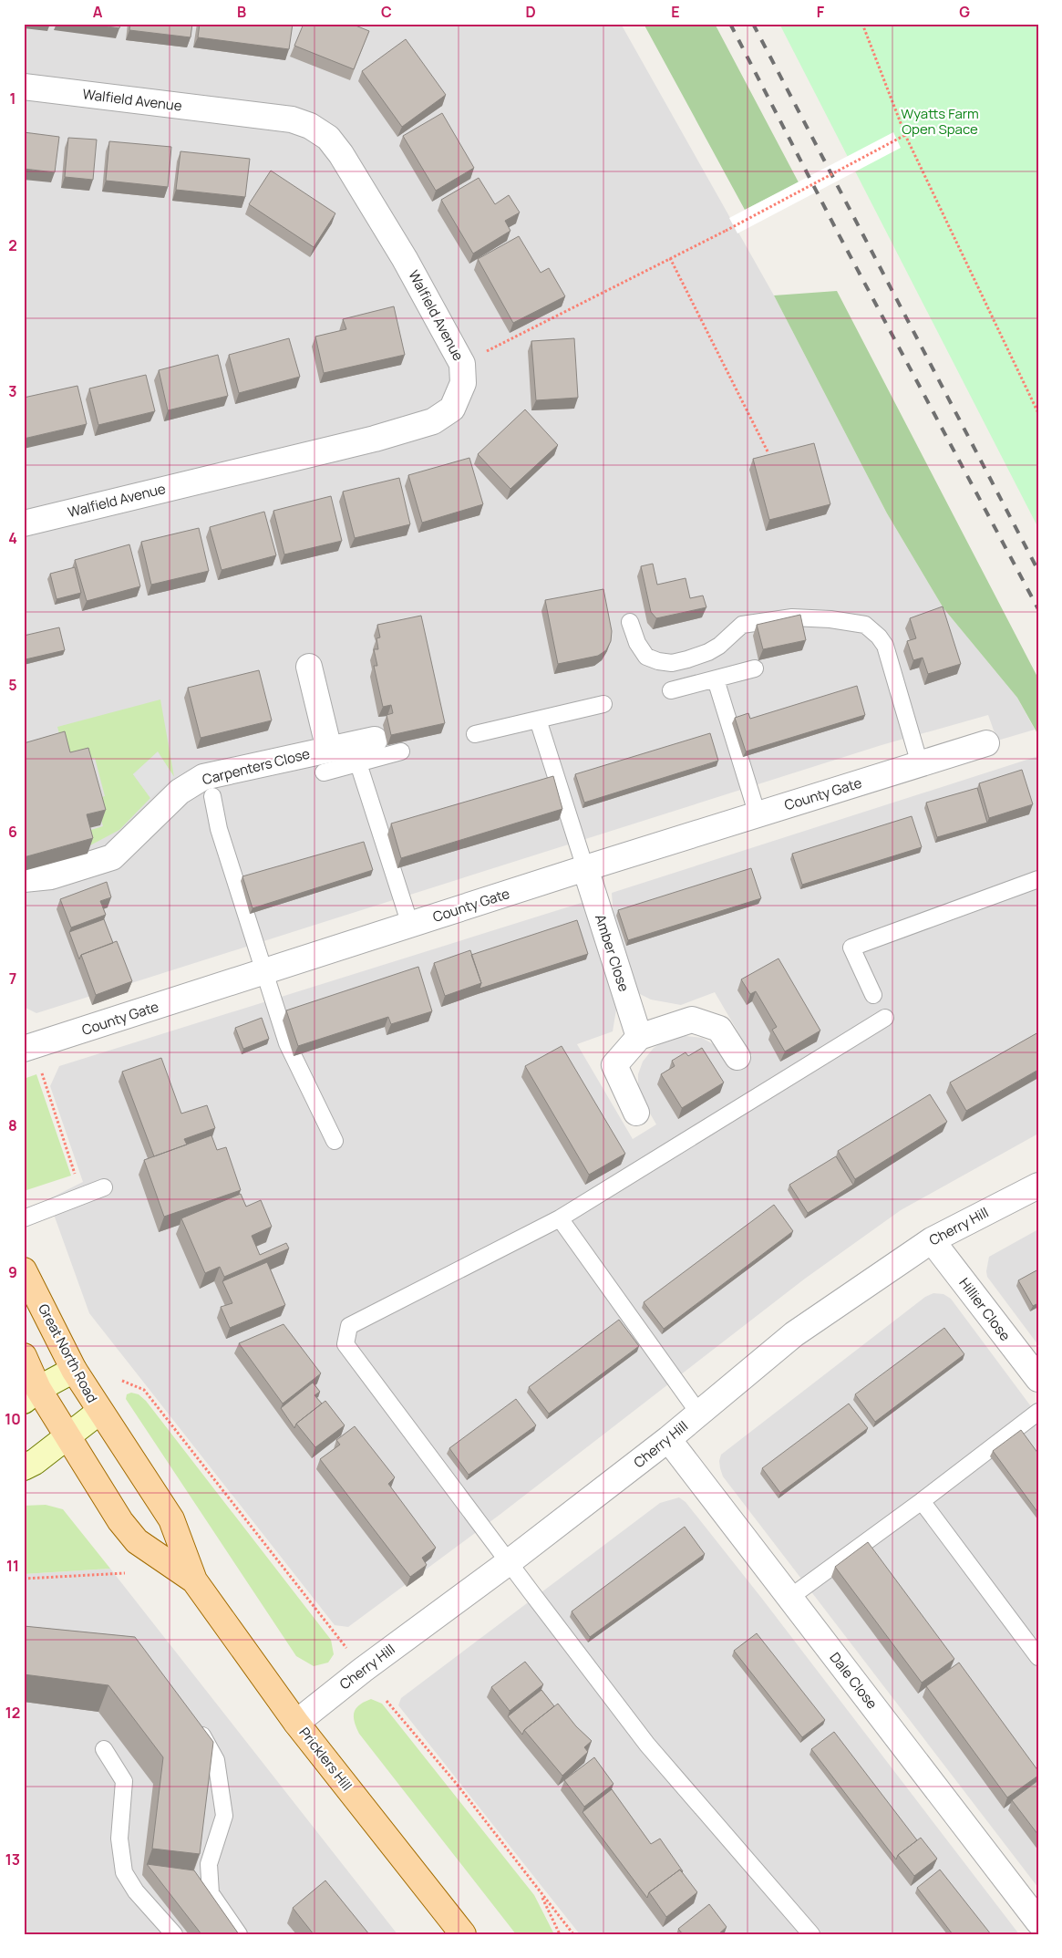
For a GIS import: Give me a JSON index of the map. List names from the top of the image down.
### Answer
{
  "streets": {
    "main road": ["Great North Road", "Pricklers Hill"],
    "street": [
      "Walfield Avenue",
      "Carpenters Close",
      "County Gate",
      "Amber Close",
      "Cherry Hill",
      "Hillier Close",
      "Dale Close"
    ]
  },
  "crossings": [
    ["County Gate", "Amber Close"],
    ["Cherry Hill", "Hillier Close"],
    ["Cherry Hill", "Dale Close"],
    ["Cherry Hill", "Pricklers Hill"],
    ["Great North Road", "Pricklers Hill"]
  ],
  "parks": ["Wyatts Farm Open Space"],
  "grid": {
    "columns": [
      "A",
      "B",
      "C",
      "D",
      "E",
      "F",
      "G"
    ],
    "rows": [
      "1",
      "2",
      "3",
      "4",
      "5",
      "6",
      "7",
      "8",
      "9",
      "10",
      "11",
      "12",
      "13"
    ]
  }
}
